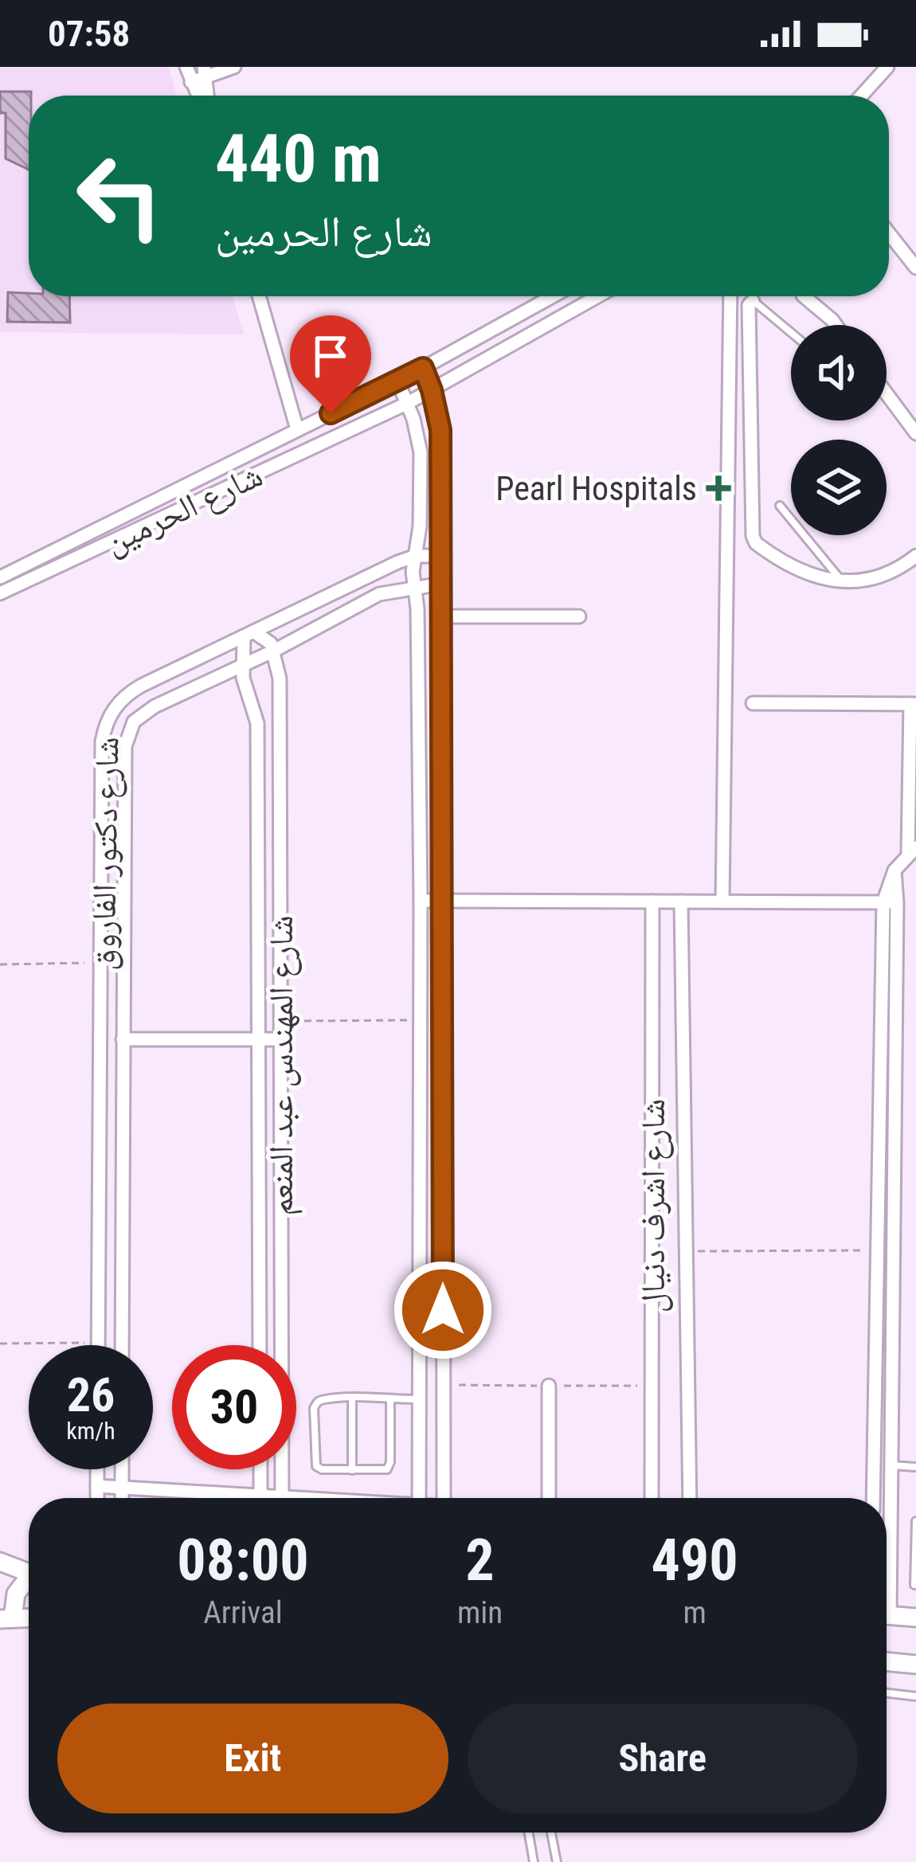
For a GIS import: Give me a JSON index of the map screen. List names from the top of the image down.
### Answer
{
  "streets": {
    "street": [
      "شارع الحرمين",
      "شارع دكتور الفاروق",
      "شارع المهندس عبد المنعم",
      "شارع اشرف دنيال"
    ]
  },
  "crossings": [
    ["شارع دكتور الفاروق", "شارع المهندس عبد المنعم"]
  ],
  "places": {
    "health": ["Pearl Hospitals"]
  },
  "page": {
    "status": "07:58",
    "turn": ["440 m", "شارع الحرمين"],
    "speed": "26 km/h",
    "limit": "30",
    "eta": [
      "08:00",
      "Arrival",
      "2",
      "min",
      "490",
      "m"
    ],
    "buttons": ["Exit", "Share"]
  }
}
